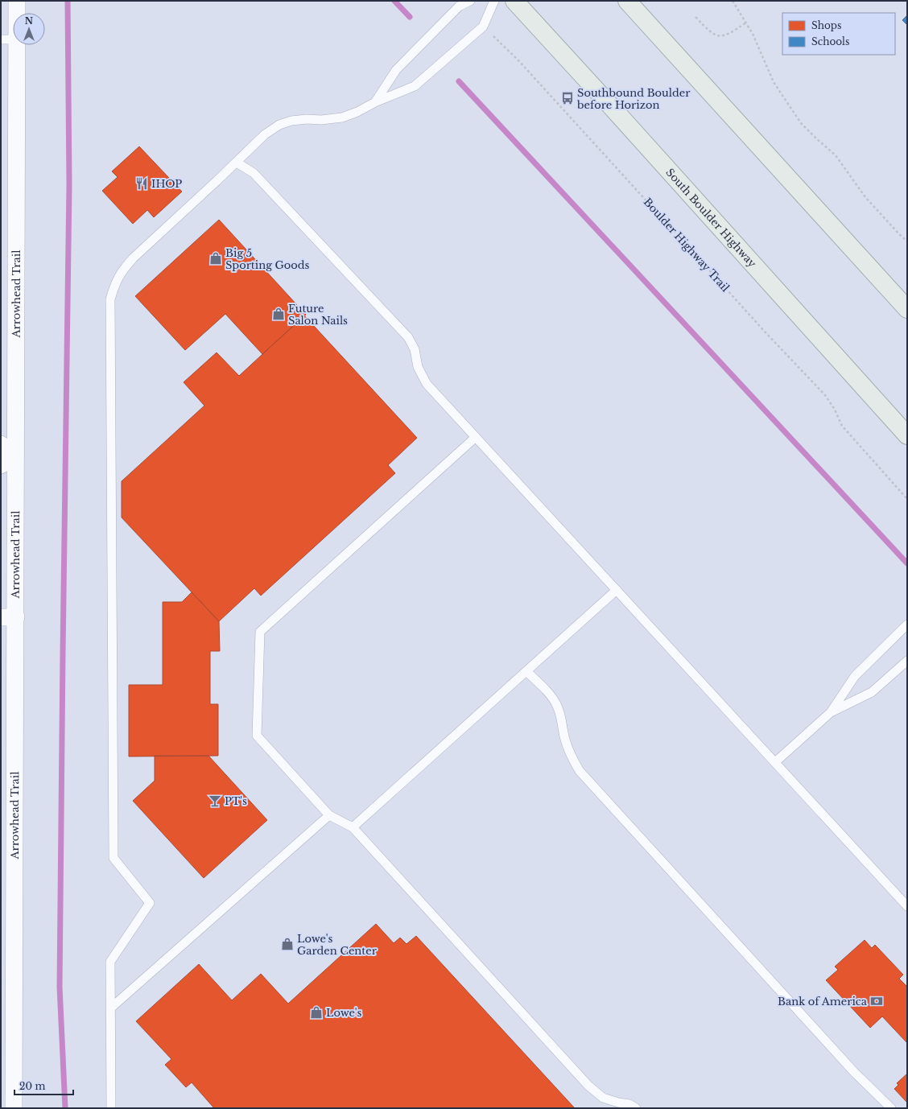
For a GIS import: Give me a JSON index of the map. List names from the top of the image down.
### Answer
{
  "streets": {
    "main road": ["South Boulder Highway"],
    "street": ["Arrowhead Trail"],
    "path": ["Boulder Highway Trail"]
  },
  "places": {
    "bus stop": ["Southbound Boulder before Horizon"],
    "restaurant": ["IHOP"],
    "shop": [
      "Big 5 Sporting Goods",
      "Future Salon Nails",
      "Lowe's Garden Center",
      "Lowe's"
    ],
    "bar": ["PT's"],
    "bank": ["Bank of America"]
  },
  "legend": ["Shops", "Schools"],
  "scale_bar": "20 m",
  "north": "top"
}
